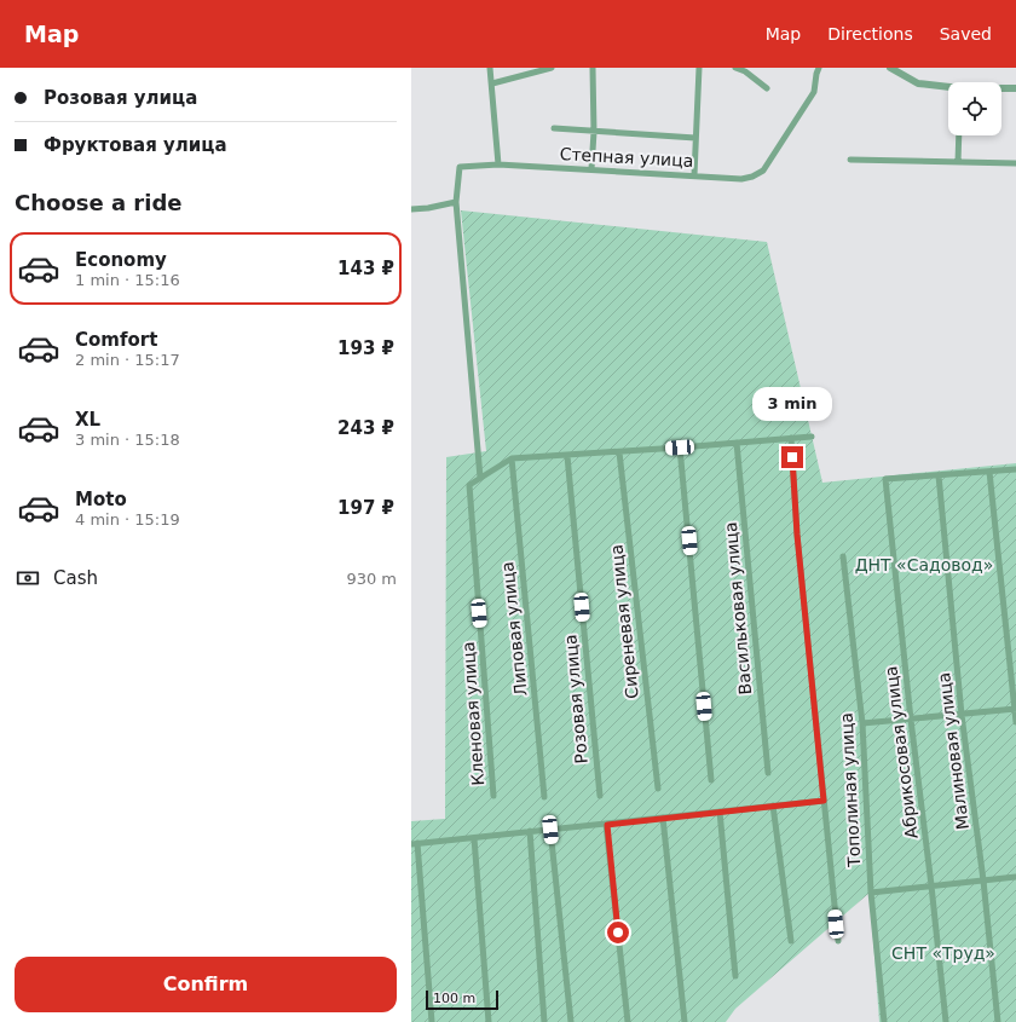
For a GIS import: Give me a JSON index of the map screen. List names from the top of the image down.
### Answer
{
  "streets": {
    "street": [
      "Степная улица",
      "Васильковая улица",
      "Сиреневая улица",
      "Липовая улица",
      "Розовая улица",
      "Кленовая улица",
      "Малиновая улица",
      "Абрикосовая улица",
      "Тополиная улица"
    ]
  },
  "crossings": [
    ["Малиновая улица", "Абрикосовая улица"]
  ],
  "parks": ["ДНТ «Садовод»", "СНТ «Труд»"],
  "scale_bar": "100 m",
  "page": {
    "header": "Map",
    "nav": ["Map", "Directions", "Saved"],
    "banner": ["Розовая улица", "Фруктовая улица"],
    "heading": "Choose a ride",
    "list": [
      {
        "name": "Economy",
        "note": "1 min · 15:16",
        "value": "143 ₽"
      },
      {
        "name": "Comfort",
        "note": "2 min · 15:17",
        "value": "193 ₽"
      },
      {
        "name": "XL",
        "note": "3 min · 15:18",
        "value": "243 ₽"
      },
      {
        "name": "Moto",
        "note": "4 min · 15:19",
        "value": "197 ₽"
      }
    ],
    "bubble": "3 min",
    "pay": ["Cash", "930 m"],
    "buttons": "Confirm",
    "scale": "100 m"
  }
}
